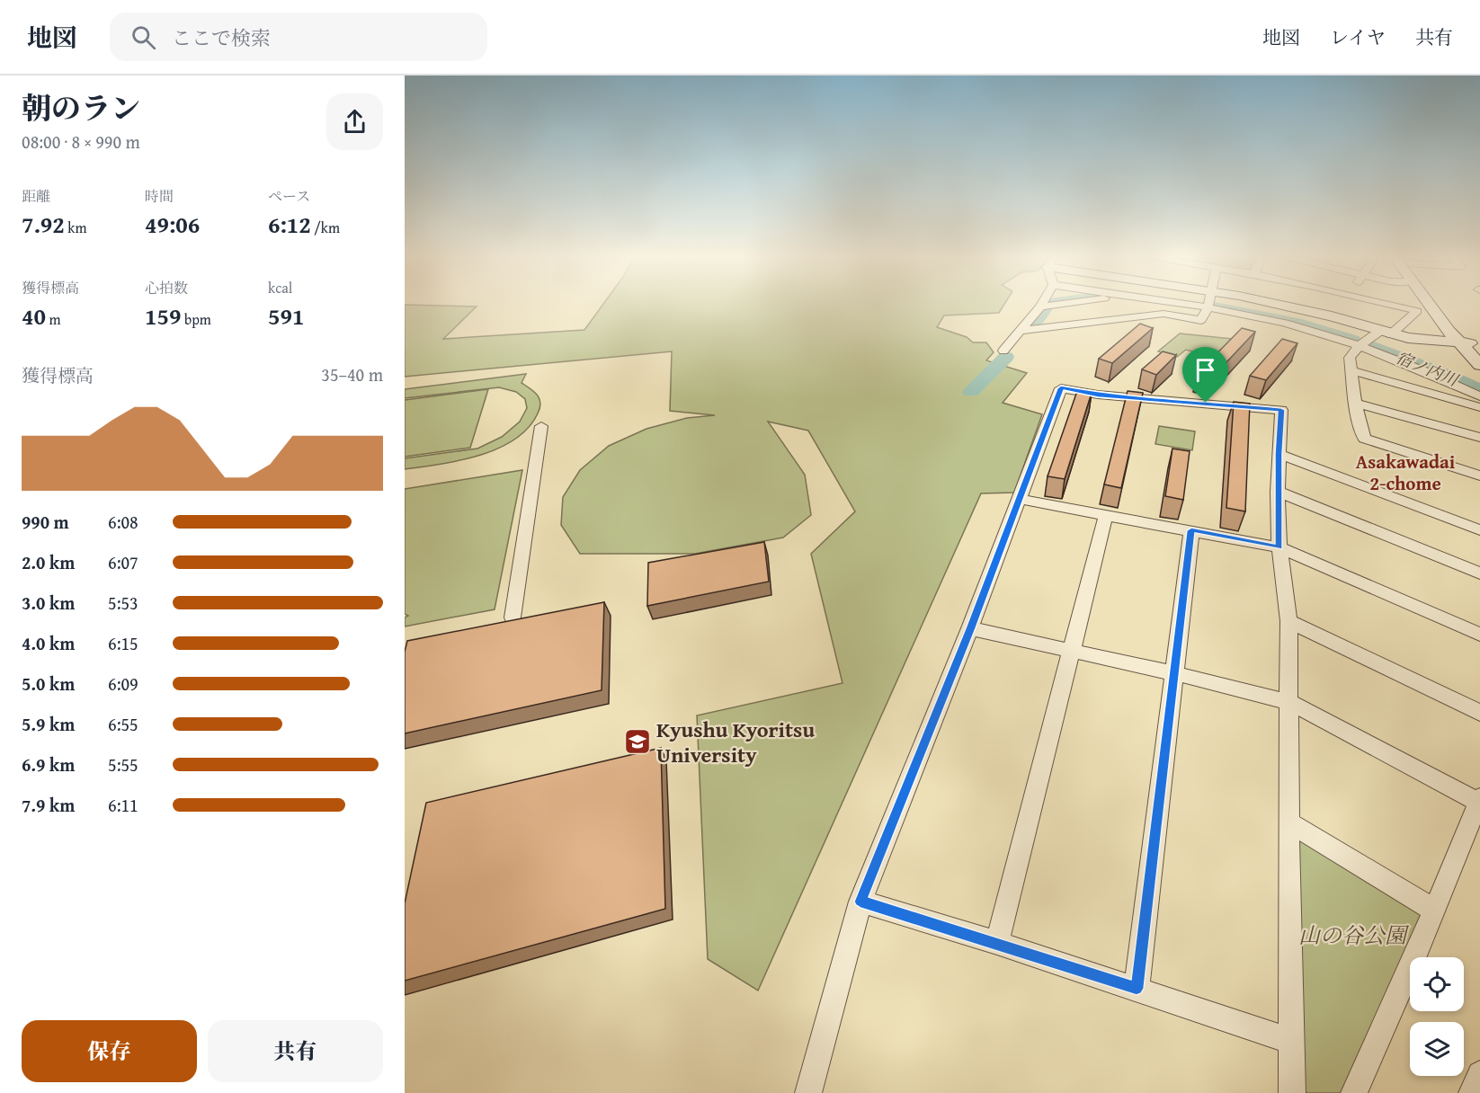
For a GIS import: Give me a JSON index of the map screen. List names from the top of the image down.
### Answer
{
  "districts": ["Asakawadai 2-chome"],
  "water": ["宿ノ内川"],
  "parks": ["山の谷公園"],
  "places": {
    "school or university": ["Kyushu Kyoritsu University"]
  },
  "page": {
    "header": "地図",
    "search": "ここで検索",
    "nav": ["地図", "レイヤ", "共有"],
    "heading": ["朝のラン", "08:00 · 8 × 990 m"],
    "stats": [
      ["距離", "7.92 km"],
      ["時間", "49:06"],
      ["ペース", "6:12 /km"],
      ["獲得標高", "40 m"],
      ["心拍数", "159 bpm"],
      ["kcal", "591"]
    ],
    "chart": ["獲得標高", "35–40 m"],
    "list": [
      {
        "name": "990 m",
        "note": "6:08"
      },
      {
        "name": "2.0 km",
        "note": "6:07"
      },
      {
        "name": "3.0 km",
        "note": "5:53"
      },
      {
        "name": "4.0 km",
        "note": "6:15"
      },
      {
        "name": "5.0 km",
        "note": "6:09"
      },
      {
        "name": "5.9 km",
        "note": "6:55"
      },
      {
        "name": "6.9 km",
        "note": "5:55"
      },
      {
        "name": "7.9 km",
        "note": "6:11"
      }
    ],
    "buttons": ["保存", "共有"]
  }
}
